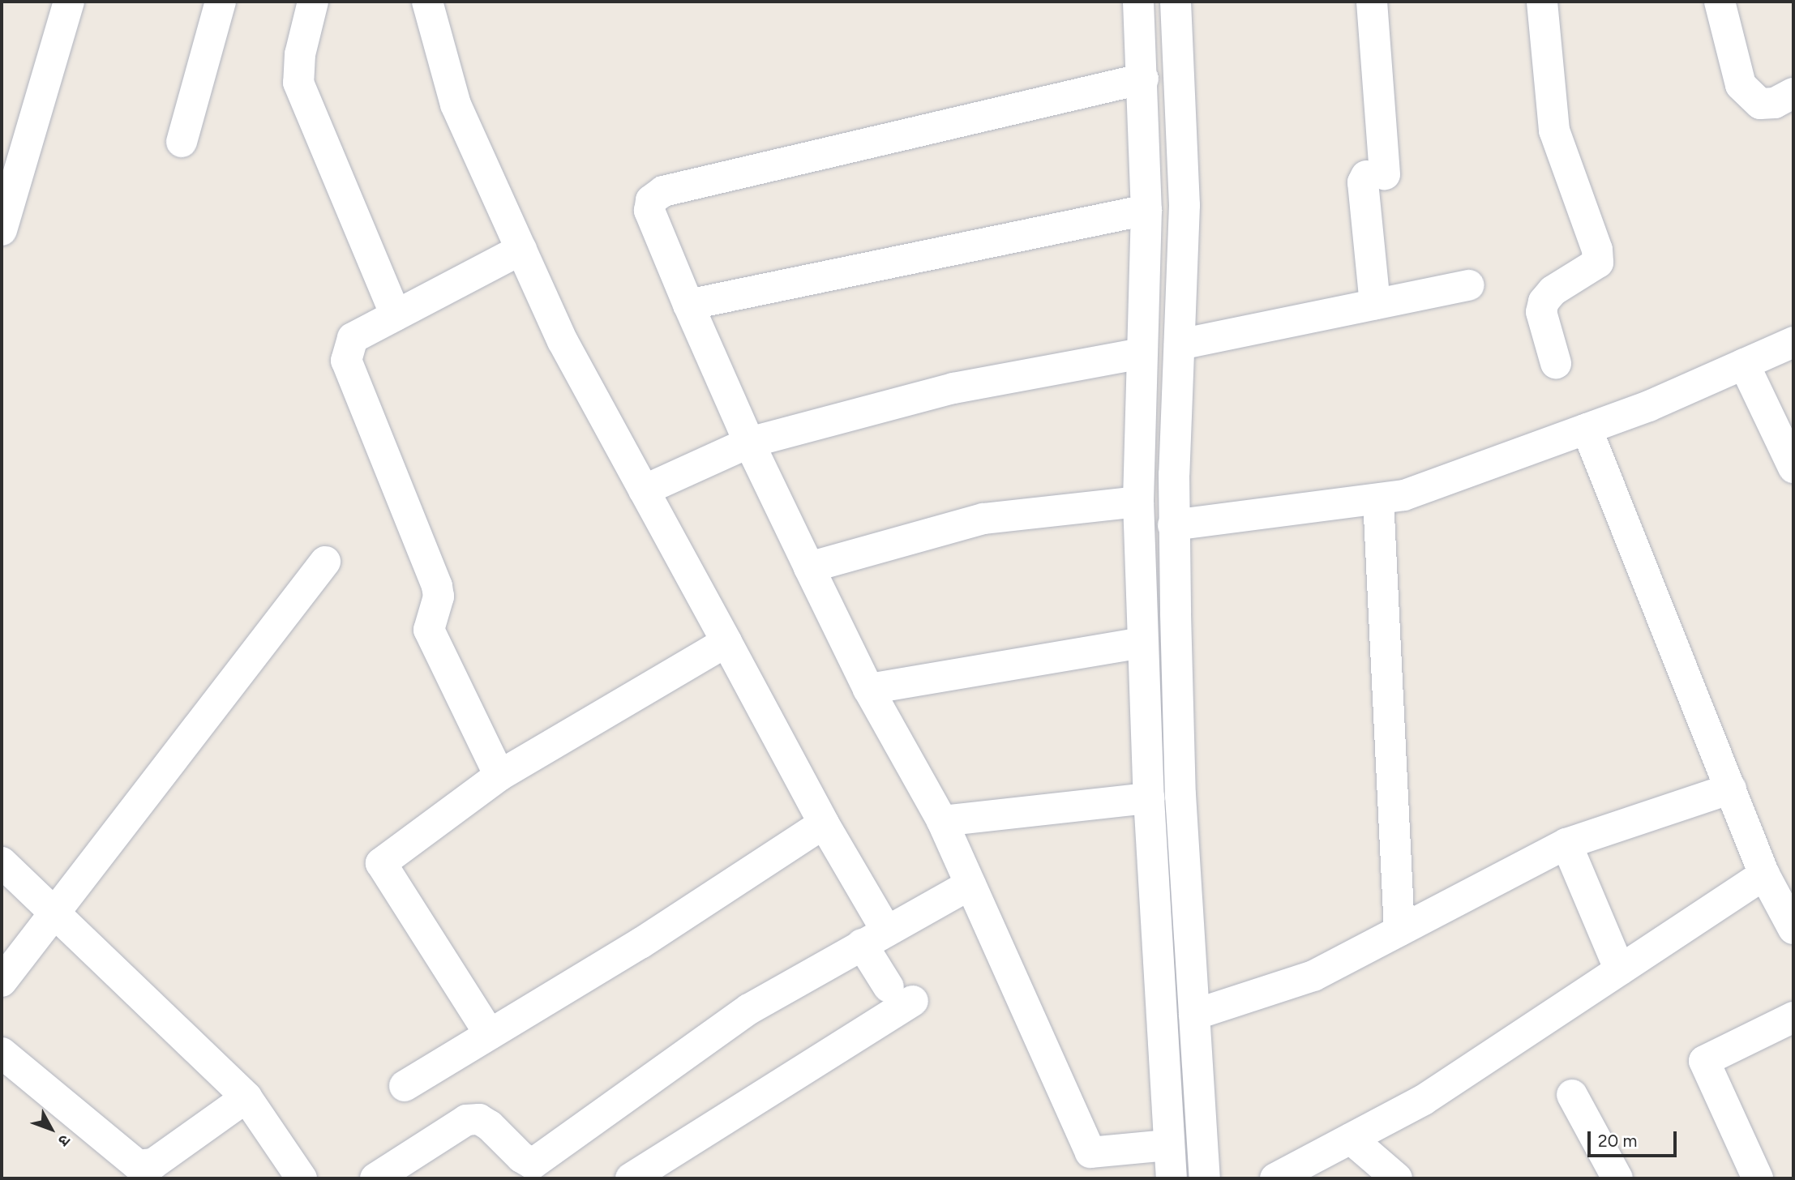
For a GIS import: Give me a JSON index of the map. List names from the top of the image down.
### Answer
{
  "scale_bar": "20 m",
  "north": "bottom right"
}
